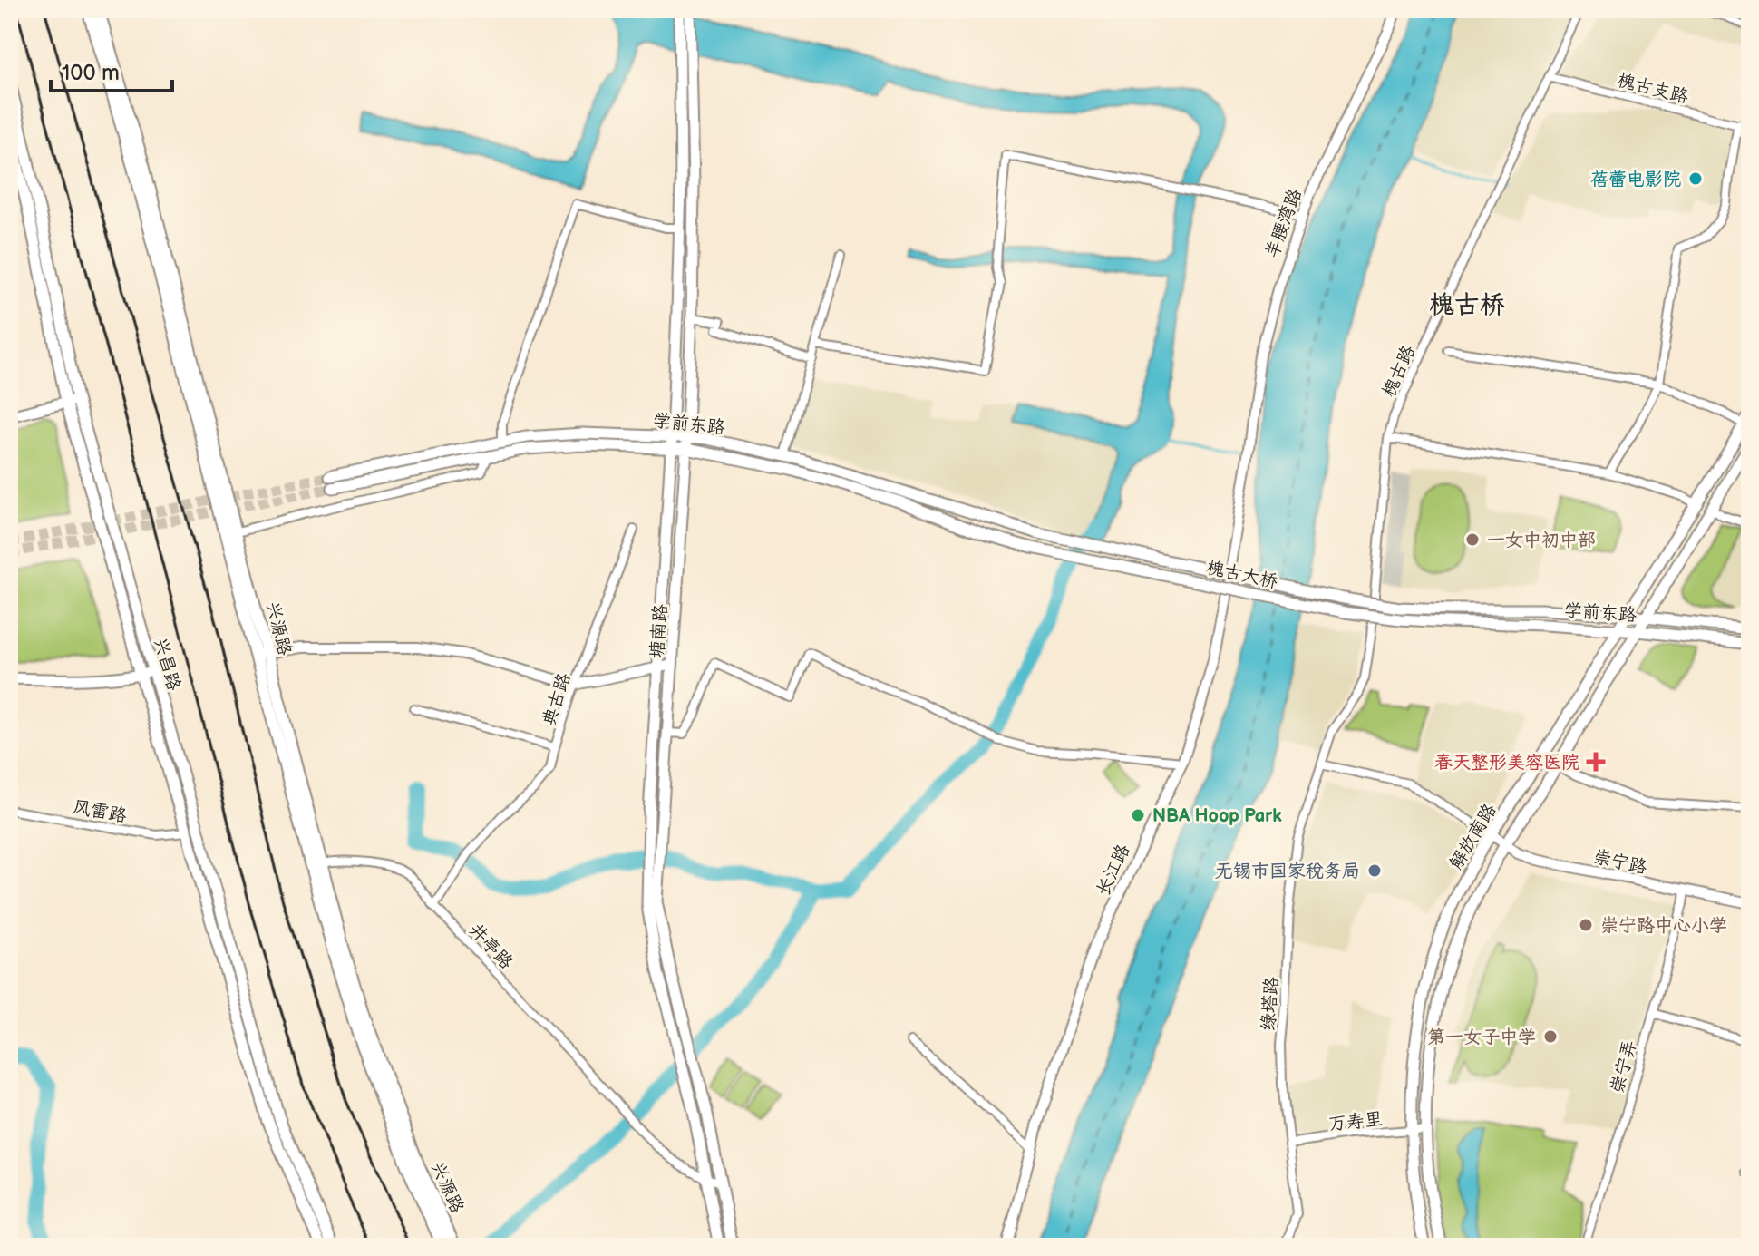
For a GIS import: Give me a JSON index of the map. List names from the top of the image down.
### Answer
{
  "streets": {
    "main road": [
      "学前东路",
      "槐古大桥",
      "兴源路",
      "塘南路",
      "兴昌路",
      "解放南路"
    ],
    "street": [
      "槐古支路",
      "羊腰湾路",
      "槐古路",
      "典古路",
      "风雷路",
      "崇宁路",
      "长江路",
      "井亭路",
      "绿塔路",
      "崇宁弄",
      "万寿里"
    ]
  },
  "crossings": [
    ["槐古支路", "槐古路"],
    ["羊腰湾路", "长江路"],
    ["槐古路", "绿塔路"],
    ["学前东路", "槐古大桥"],
    ["学前东路", "塘南路"],
    ["学前东路", "解放南路"],
    ["兴源路", "井亭路"],
    ["塘南路", "井亭路"],
    ["兴昌路", "风雷路"],
    ["典古路", "井亭路"],
    ["解放南路", "崇宁路"],
    ["解放南路", "万寿里"],
    ["崇宁路", "崇宁弄"],
    ["绿塔路", "万寿里"]
  ],
  "districts": ["槐古桥"],
  "places": {
    "other": [
      "蓓蕾电影院",
      "一女中初中部",
      "NBA Hoop Park",
      "无锡市国家税务局",
      "崇宁路中心小学",
      "第一女子中学"
    ],
    "health": ["春天整形美容医院"]
  },
  "scale_bar": "100 m"
}
